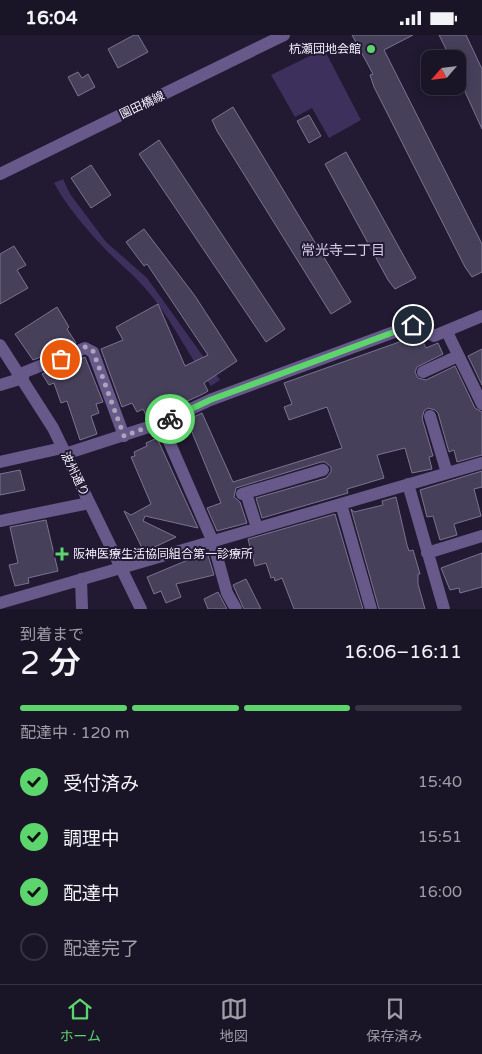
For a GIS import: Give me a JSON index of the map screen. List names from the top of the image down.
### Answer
{
  "streets": {
    "street": ["園田橋線", "波州通り"]
  },
  "districts": ["常光寺二丁目"],
  "places": {
    "other": ["杭瀬団地会館"],
    "health": ["阪神医療生活協同組合第一診療所"]
  },
  "north": "bottom left",
  "page": {
    "status": "16:04",
    "heading": ["2 分", "到着まで", "16:06–16:11"],
    "bar": "配達中 · 120 m",
    "list": [
      ["受付済み", "15:40"],
      ["調理中", "15:51"],
      ["配達中", "16:00"],
      "配達完了"
    ],
    "tabs": ["ホーム", "地図", "保存済み"]
  }
}
